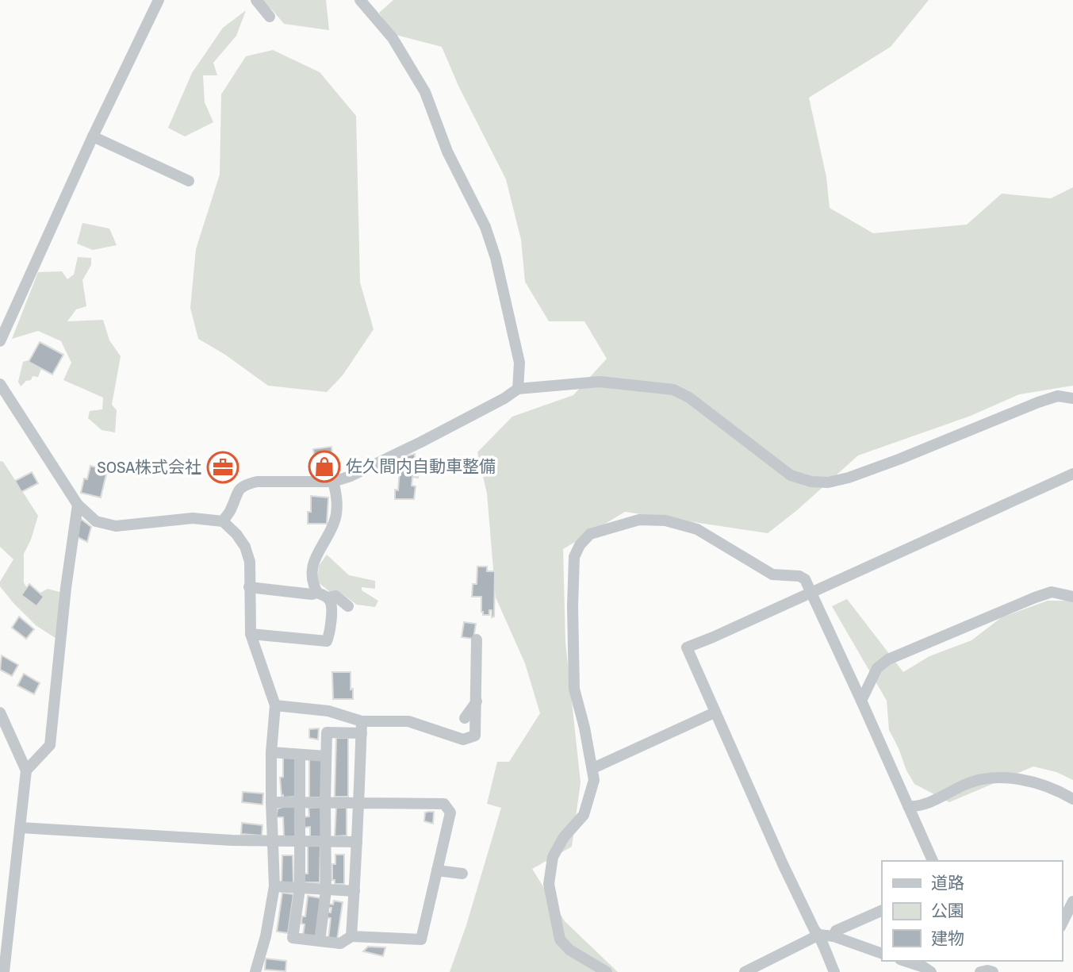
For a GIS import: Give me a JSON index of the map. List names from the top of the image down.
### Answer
{
  "places": {
    "shop": ["佐久間内自動車整備"],
    "office": ["SOSA株式会社"]
  },
  "legend": ["道路", "公園", "建物"]
}
